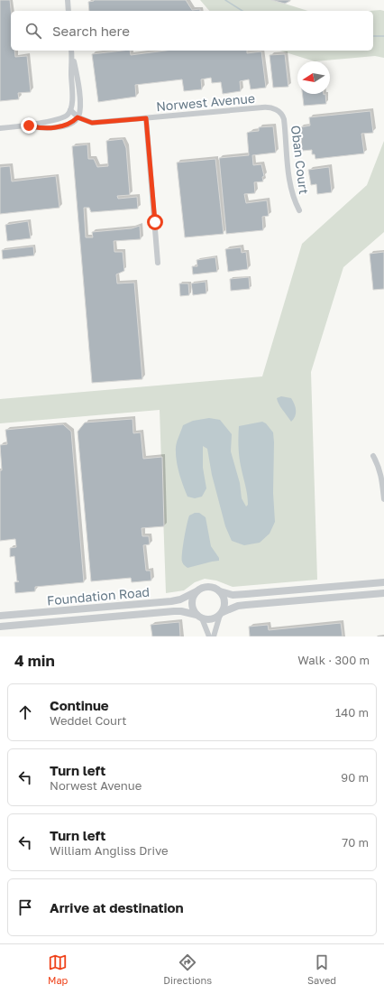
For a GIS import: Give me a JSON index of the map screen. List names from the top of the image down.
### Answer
{
  "streets": {
    "street": ["Norwest Avenue", "Oban Court", "Foundation Road"]
  },
  "crossings": [
    ["Norwest Avenue", "Oban Court"]
  ],
  "north": "left",
  "page": {
    "search": "Search here",
    "heading": ["4 min", "Walk · 300 m"],
    "list": [
      ["Continue", "Weddel Court", "140 m"],
      ["Turn left", "Norwest Avenue", "90 m"],
      ["Turn left", "William Angliss Drive", "70 m"],
      "Arrive at destination"
    ],
    "nav": ["Map", "Directions", "Saved"]
  }
}
